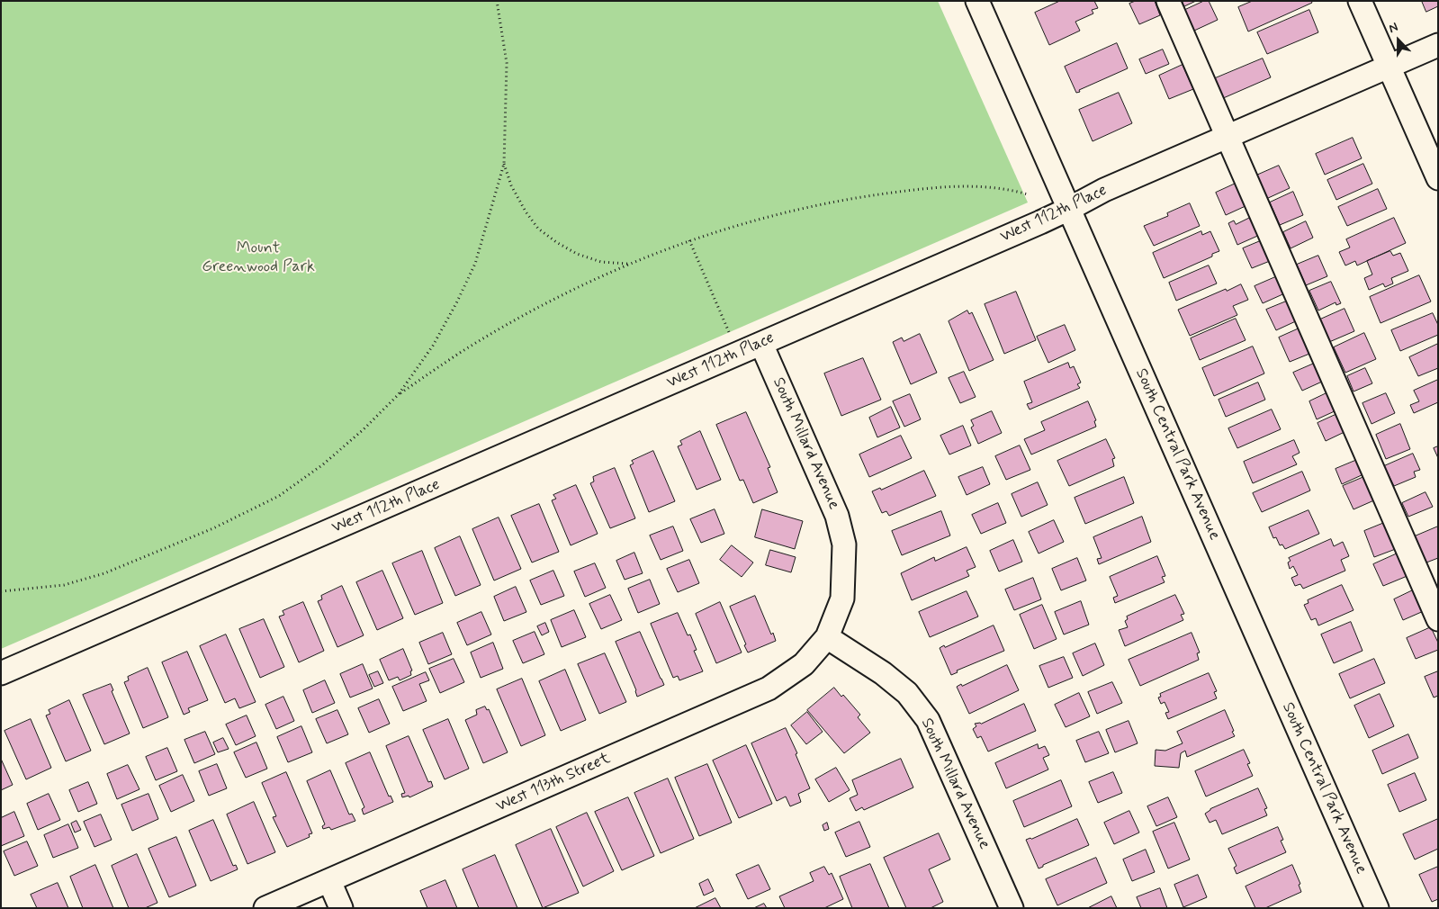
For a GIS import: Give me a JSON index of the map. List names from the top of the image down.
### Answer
{
  "streets": {
    "street": [
      "West 112th Place",
      "South Millard Avenue",
      "South Central Park Avenue",
      "West 113th Street"
    ]
  },
  "crossings": [
    ["West 112th Place", "South Millard Avenue"],
    ["West 112th Place", "South Central Park Avenue"],
    ["South Millard Avenue", "West 113th Street"]
  ],
  "parks": ["Mount Greenwood Park"],
  "north": "top"
}
